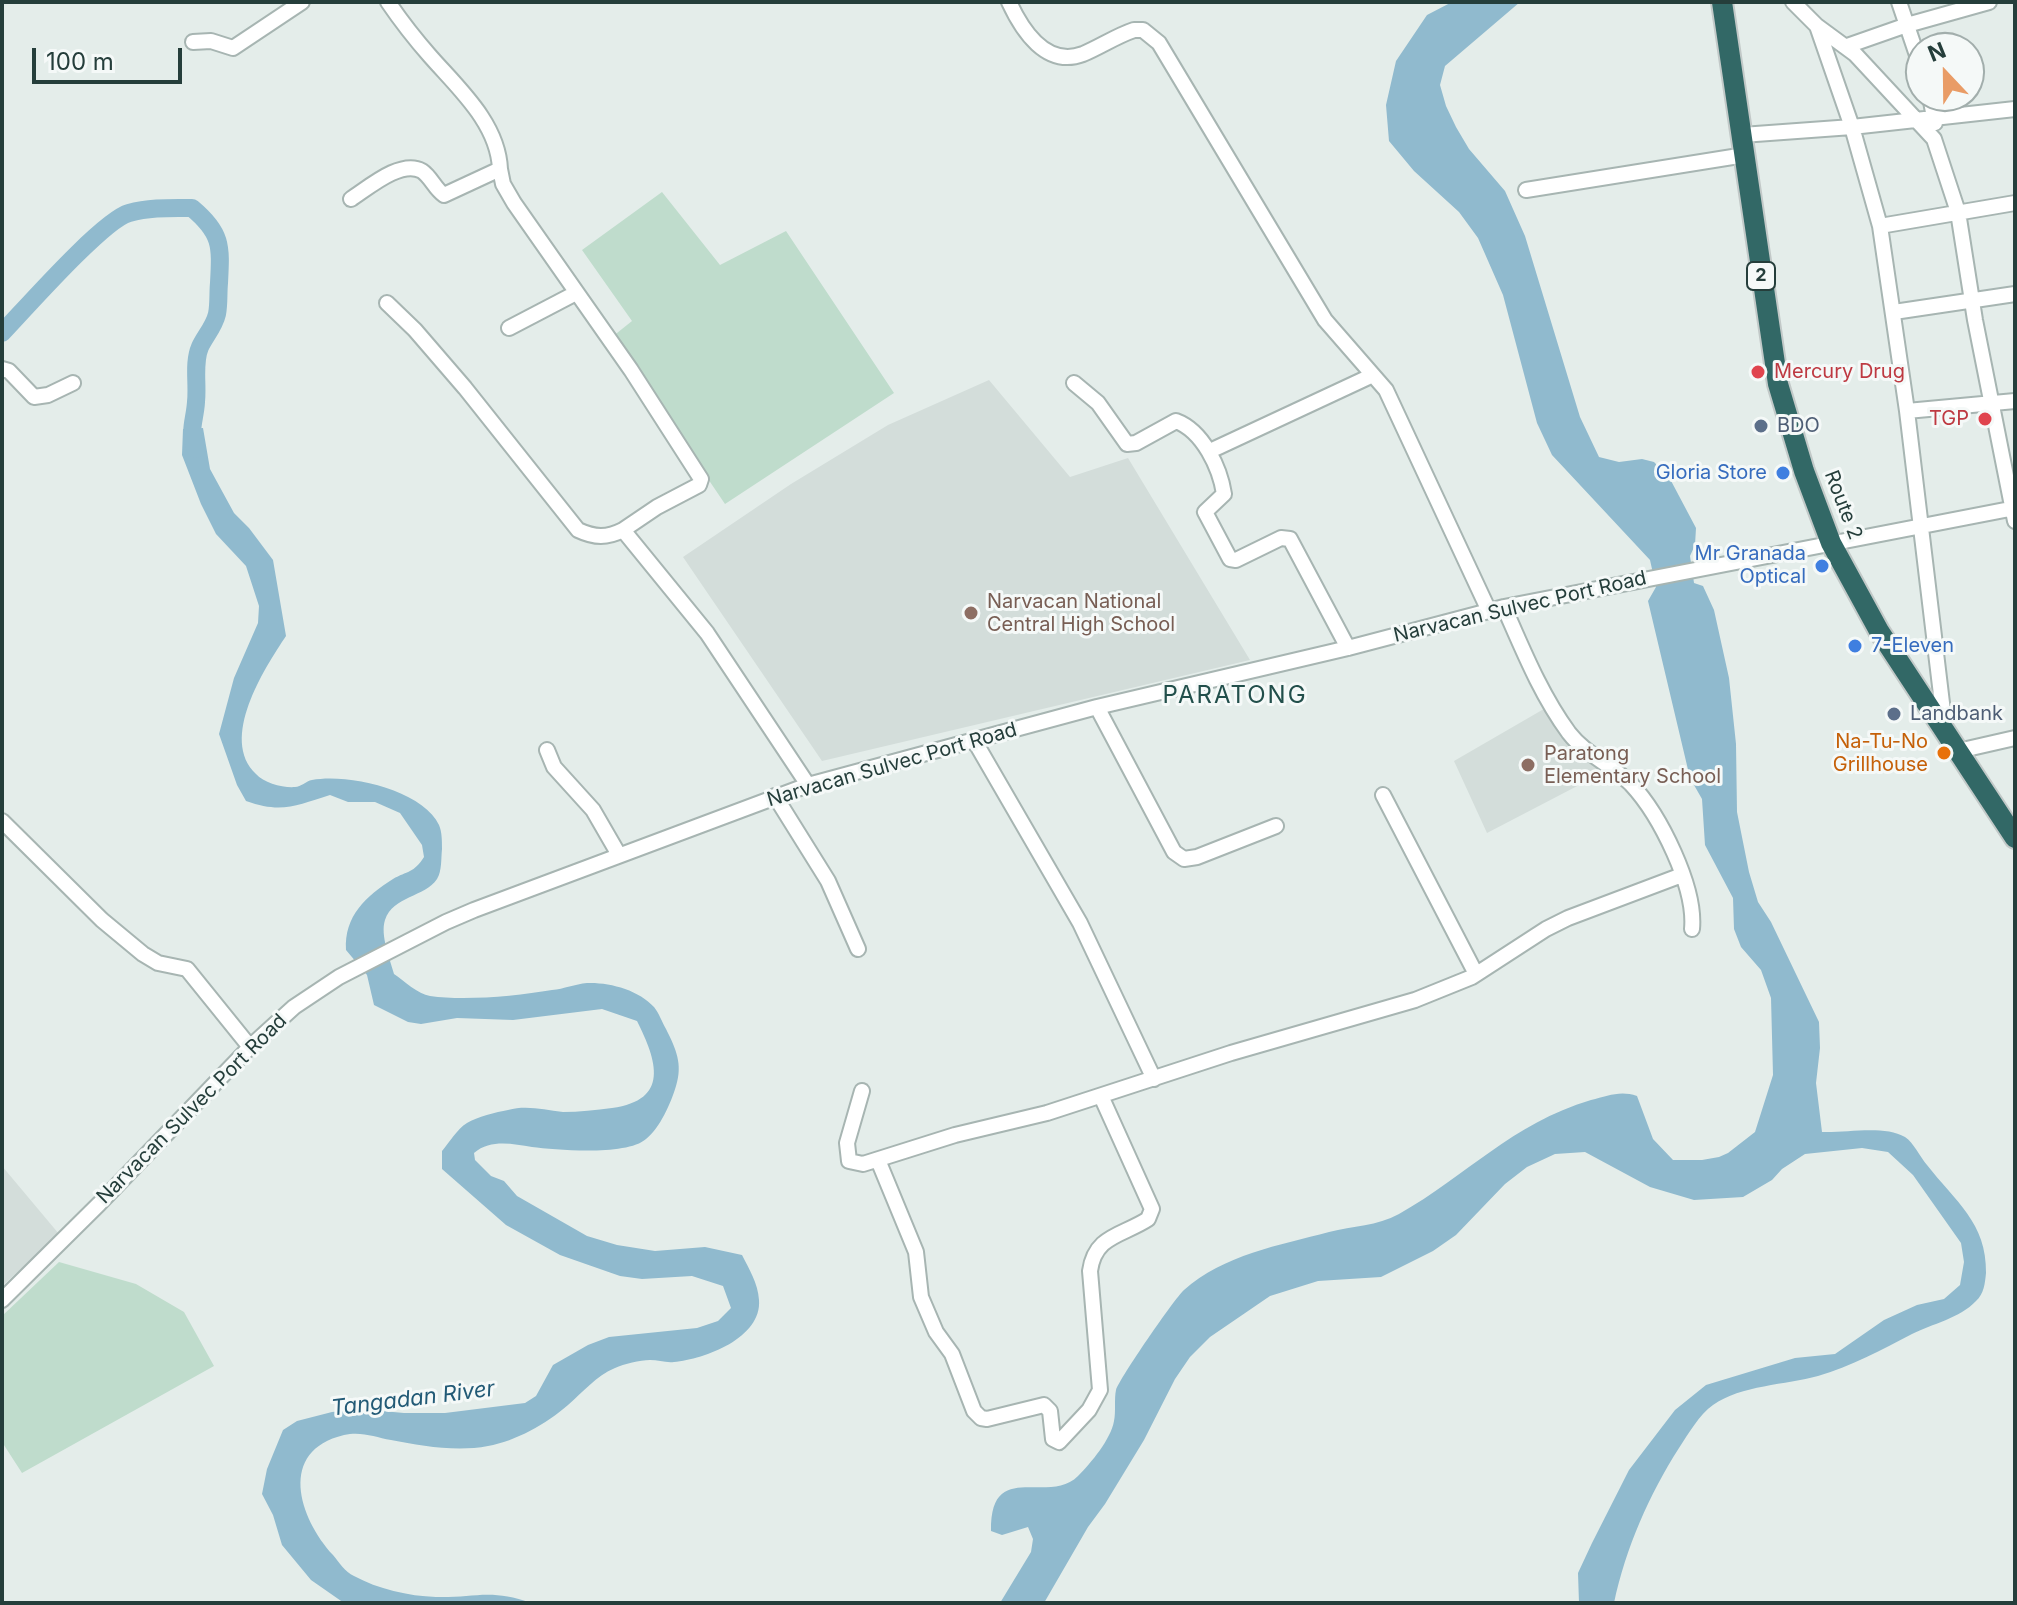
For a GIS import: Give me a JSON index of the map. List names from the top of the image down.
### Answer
{
  "streets": {
    "highway": ["2", "Route 2"],
    "street": ["Narvacan Sulvec Port Road"]
  },
  "crossings": [
    ["Route 2", "Narvacan Sulvec Port Road"]
  ],
  "districts": ["PARATONG"],
  "water": ["Tangadan River"],
  "places": [
    "Mercury Drug",
    "TGP",
    "BDO",
    "Gloria Store",
    "Mr Granada Optical",
    "Narvacan National Central High School",
    "7-Eleven",
    "Landbank",
    "Na-Tu-No Grillhouse",
    "Paratong Elementary School"
  ],
  "scale_bar": "100 m",
  "north": "top"
}
